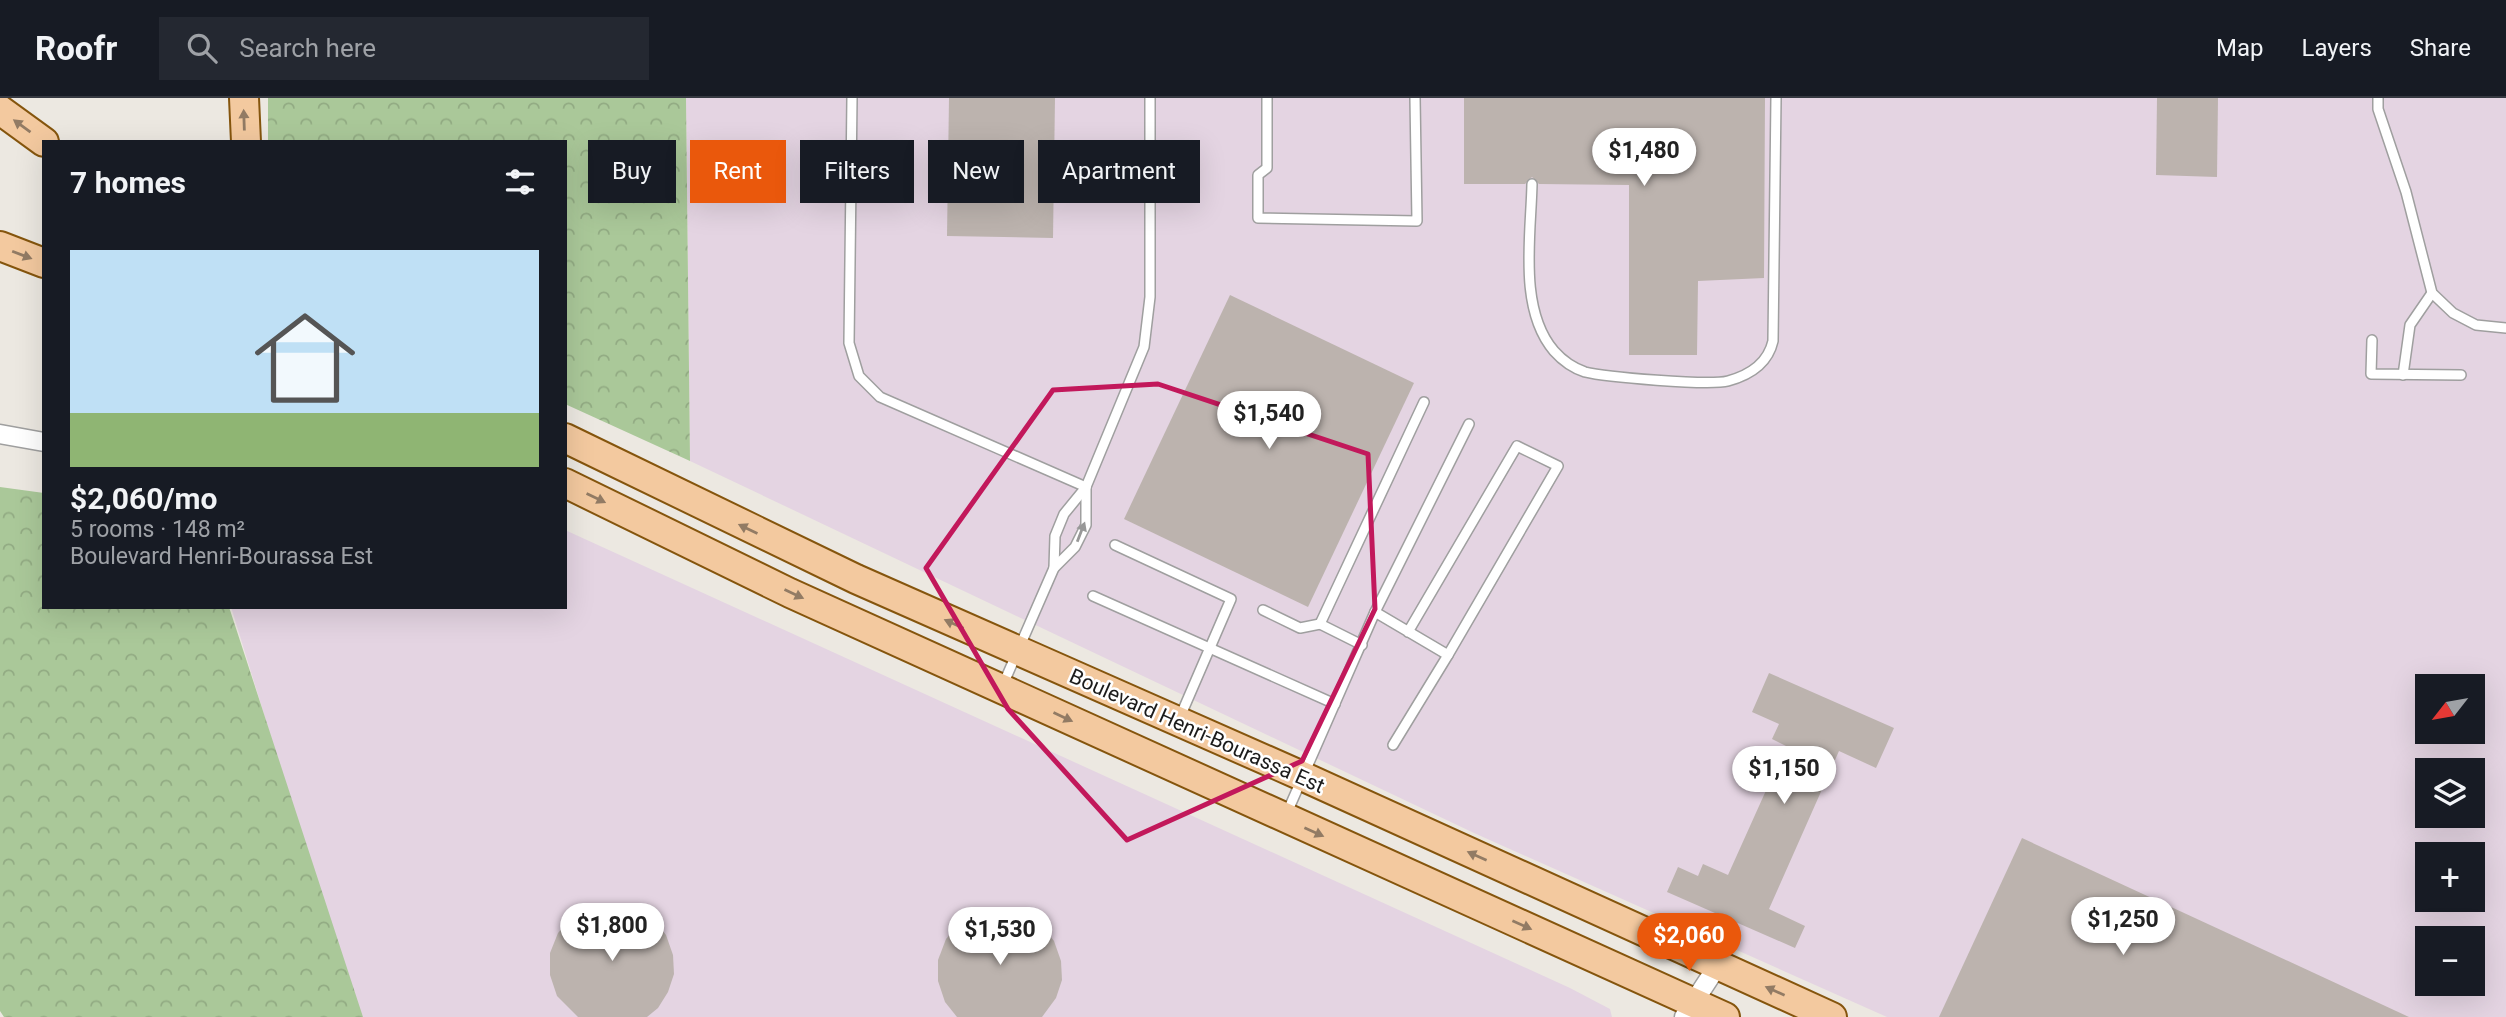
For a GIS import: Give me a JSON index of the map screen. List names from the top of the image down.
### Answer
{
  "streets": {
    "main road": ["Boulevard Henri-Bourassa Est"]
  },
  "north": "bottom left",
  "page": {
    "header": "Roofr",
    "search": "Search here",
    "nav": ["Map", "Layers", "Share"],
    "price": [
      "$1,480",
      "$1,540",
      "$1,150",
      "$1,250",
      "$1,800",
      "$1,530",
      "$2,060"
    ],
    "chip": [
      "Buy",
      "Rent",
      "Filters",
      "New",
      "Apartment"
    ],
    "heading": "7 homes",
    "list": [
      {
        "name": "$2,060/mo",
        "note": "5 rooms · 148 m² · Boulevard Henri-Bourassa Est"
      }
    ],
    "map_buttons": ["+", "−"]
  }
}
